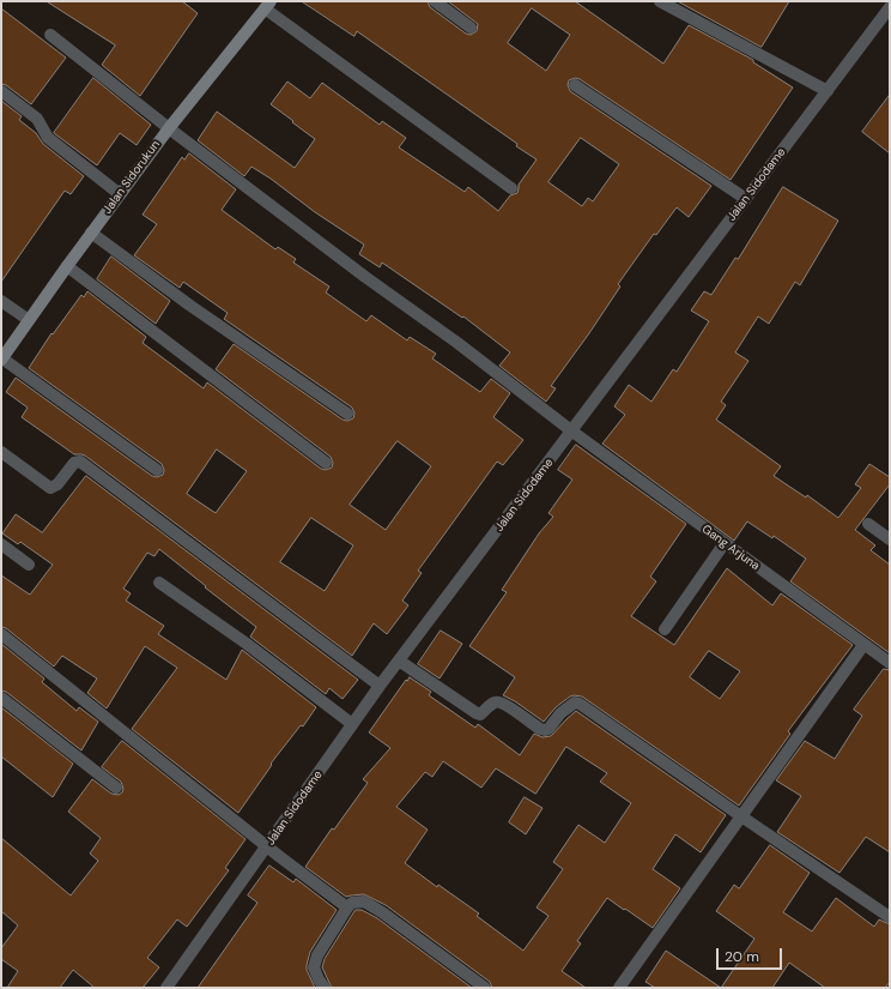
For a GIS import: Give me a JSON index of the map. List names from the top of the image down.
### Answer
{
  "streets": {
    "street": ["Jalan Sidorukun", "Jalan Sidodame", "Gang Arjuna"]
  },
  "crossings": [
    ["Jalan Sidorukun", "Gang Arjuna"],
    ["Jalan Sidodame", "Gang Arjuna"]
  ],
  "scale_bar": "20 m"
}
